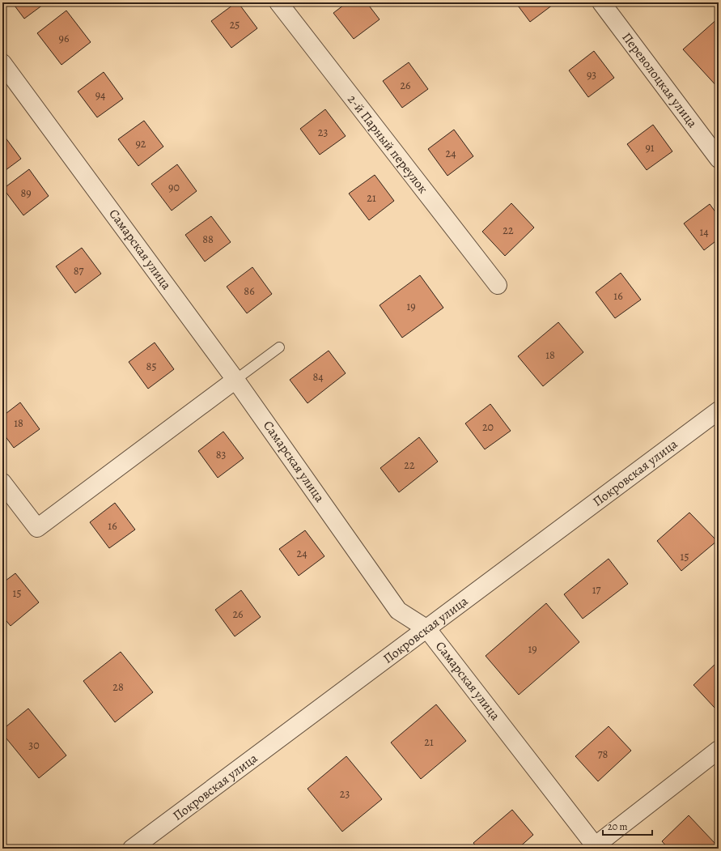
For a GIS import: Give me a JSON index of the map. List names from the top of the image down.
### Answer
{
  "streets": {
    "street": [
      "Переволоцкая улица",
      "2-й Парный переулок",
      "Самарская улица",
      "Покровская улица"
    ]
  },
  "crossings": [
    ["Самарская улица", "Покровская улица"]
  ],
  "house_numbers": [
    "25",
    "96",
    "93",
    "26",
    "94",
    "23",
    "92",
    "91",
    "24",
    "90",
    "89",
    "21",
    "22",
    "14",
    "88",
    "87",
    "86",
    "16",
    "19",
    "18",
    "85",
    "84",
    "18",
    "20",
    "83",
    "22",
    "16",
    "24",
    "15",
    "17",
    "15",
    "26",
    "19",
    "28",
    "21",
    "30",
    "78",
    "23"
  ],
  "scale_bar": "20 m"
}
